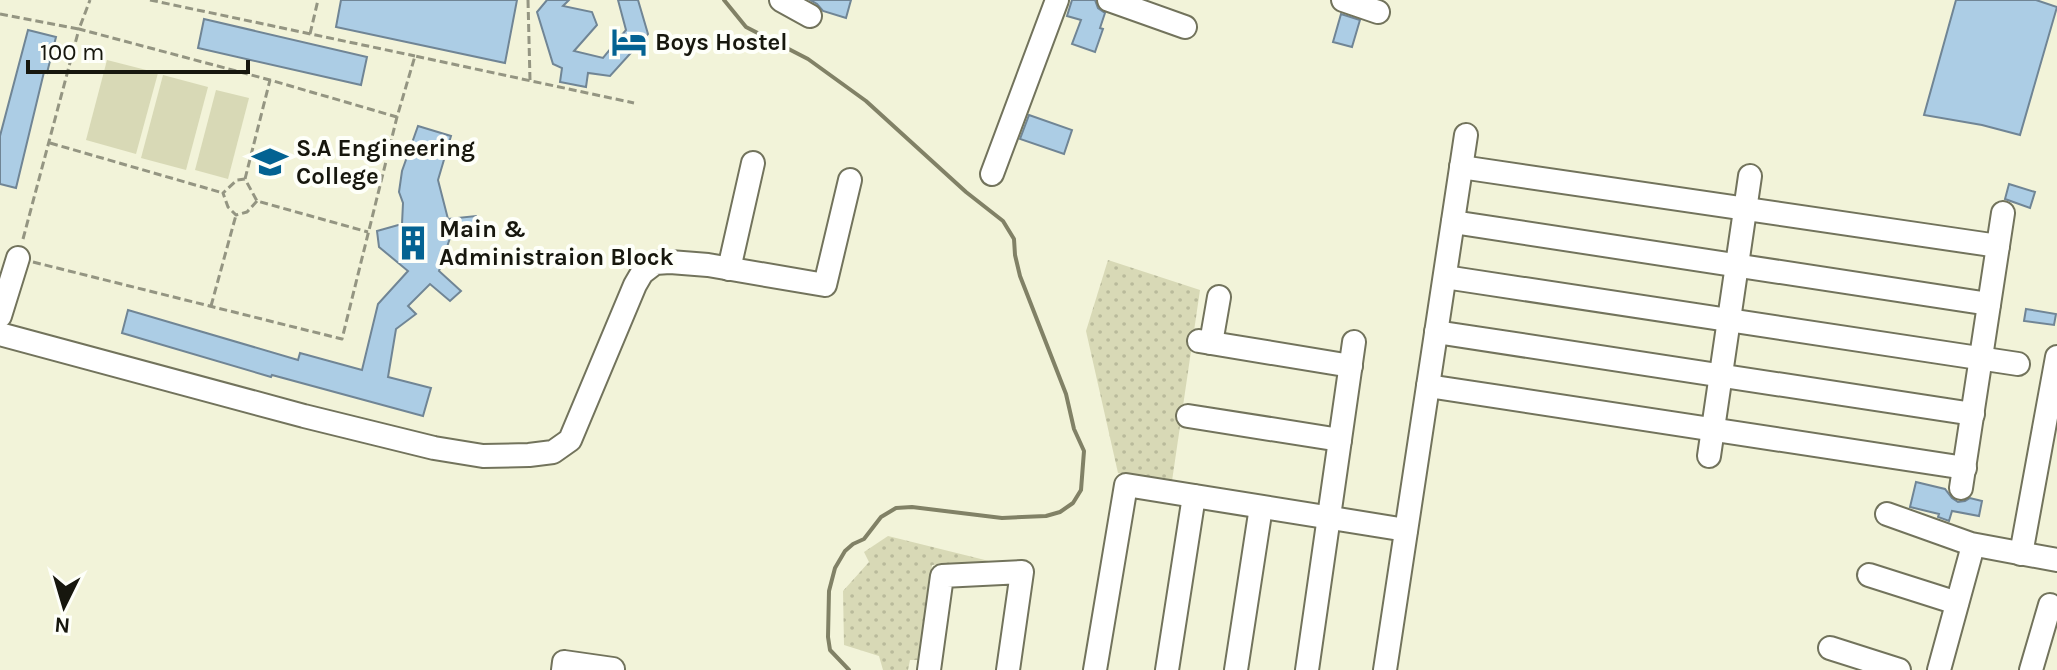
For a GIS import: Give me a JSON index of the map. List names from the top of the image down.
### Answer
{
  "places": {
    "hotel": ["Boys Hostel"],
    "school or university": ["S.A Engineering College"],
    "building": ["Main & Administraion Block"]
  },
  "scale_bar": "100 m",
  "north": "bottom"
}
